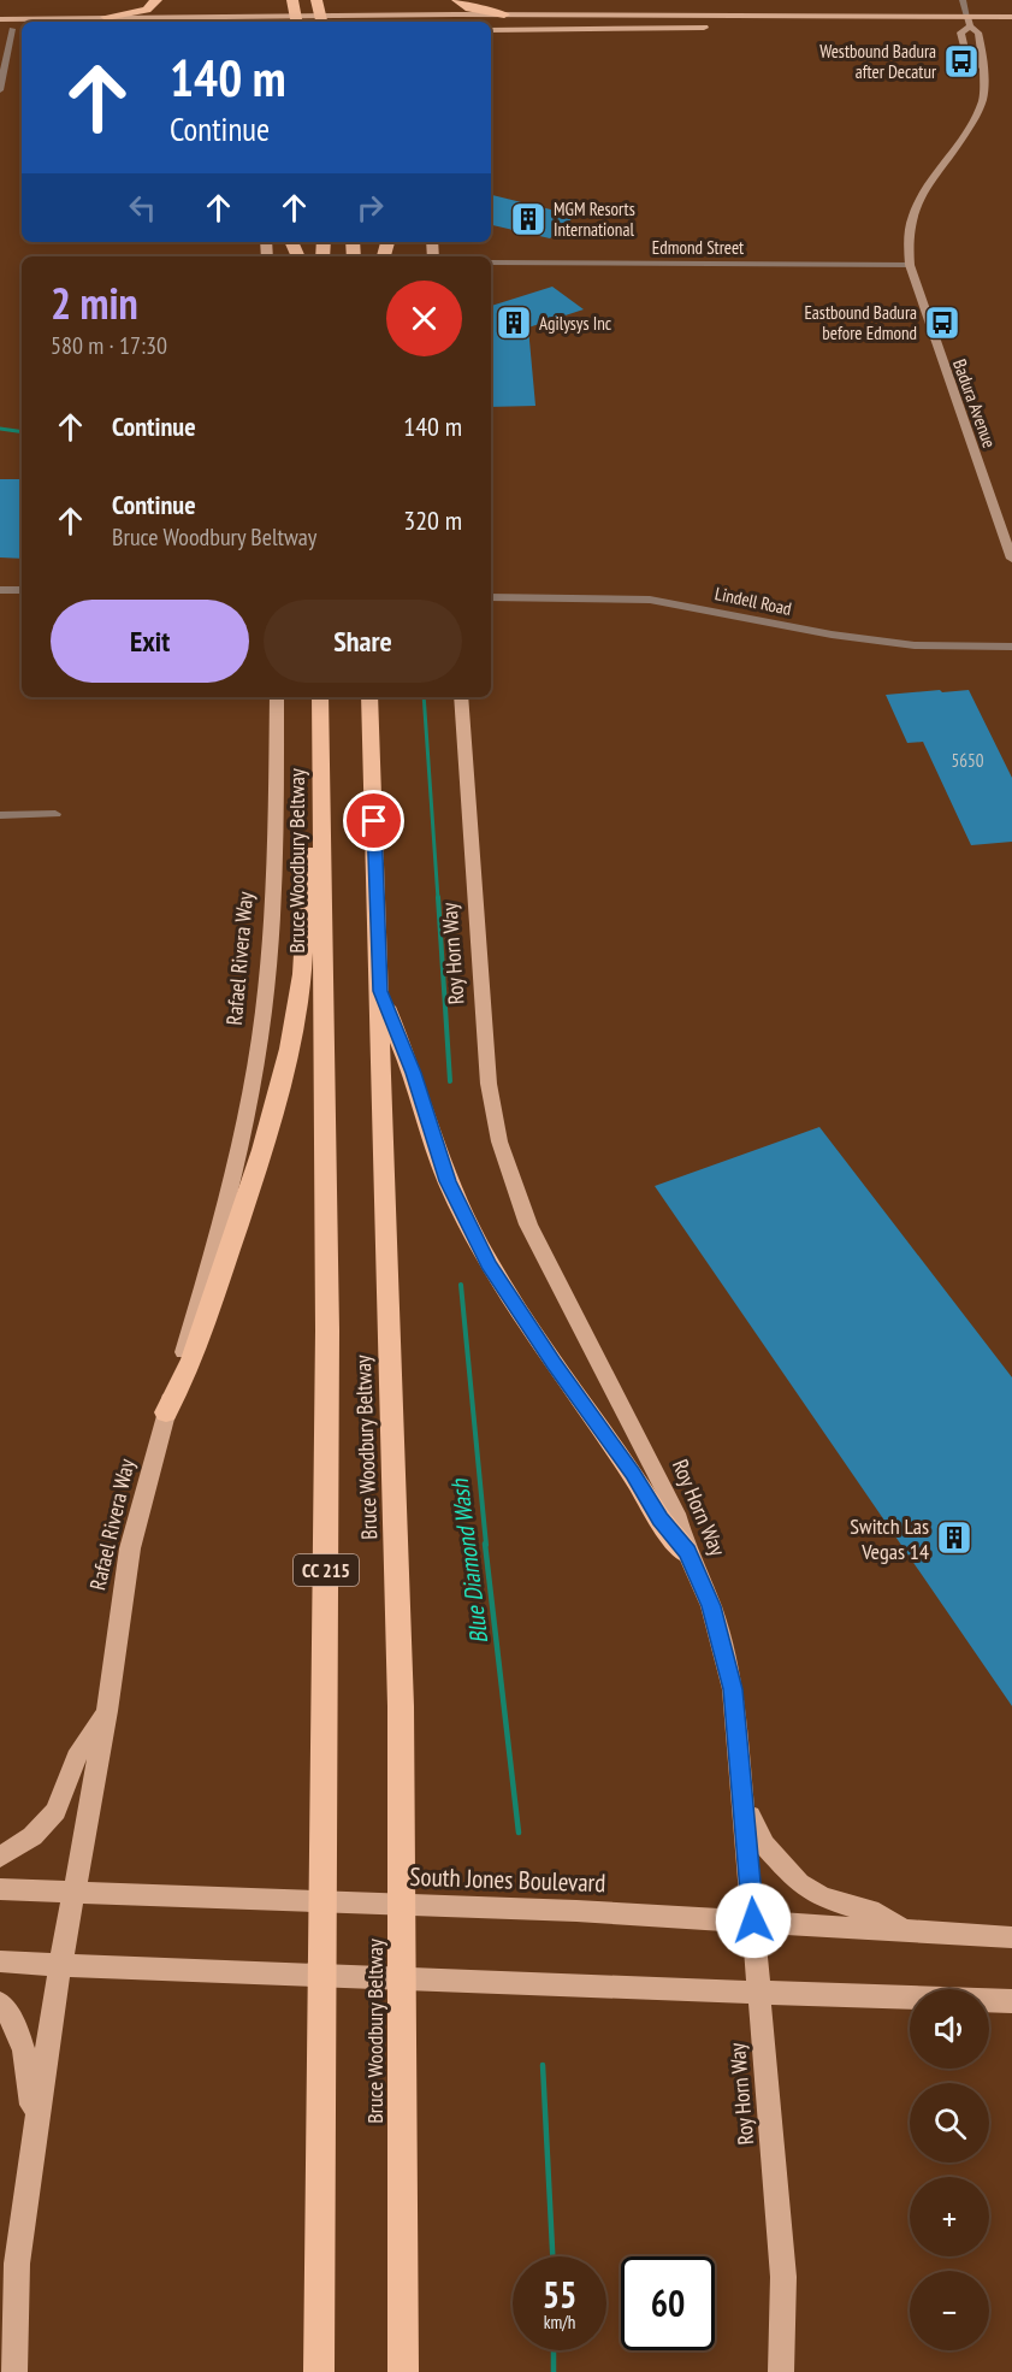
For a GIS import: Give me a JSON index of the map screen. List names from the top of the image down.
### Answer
{
  "streets": {
    "highway": ["Bruce Woodbury Beltway", "CC 215"],
    "main road": [
      "Badura Avenue",
      "Roy Horn Way",
      "Rafael Rivera Way",
      "South Jones Boulevard"
    ],
    "street": ["Edmond Street", "Lindell Road"]
  },
  "crossings": [
    ["Edmond Street", "Badura Avenue"],
    ["Roy Horn Way", "South Jones Boulevard"],
    ["Rafael Rivera Way", "South Jones Boulevard"]
  ],
  "water": ["Blue Diamond Wash"],
  "places": {
    "bus stop": ["Westbound Badura after Decatur", "Eastbound Badura before Edmond"],
    "building": ["MGM Resorts International", "Agilysys Inc", "Switch Las Vegas 14"]
  },
  "house_numbers": ["5650"],
  "page": {
    "turn": ["140 m", "Continue"],
    "heading": ["2 min", "580 m · 17:30"],
    "list": [
      {
        "name": "Continue",
        "value": "140 m"
      },
      {
        "name": "Continue",
        "note": "Bruce Woodbury Beltway",
        "value": "320 m"
      }
    ],
    "buttons": ["Exit", "Share"],
    "map_buttons": ["+", "−"],
    "speed": "55 km/h",
    "limit": "60"
  }
}
